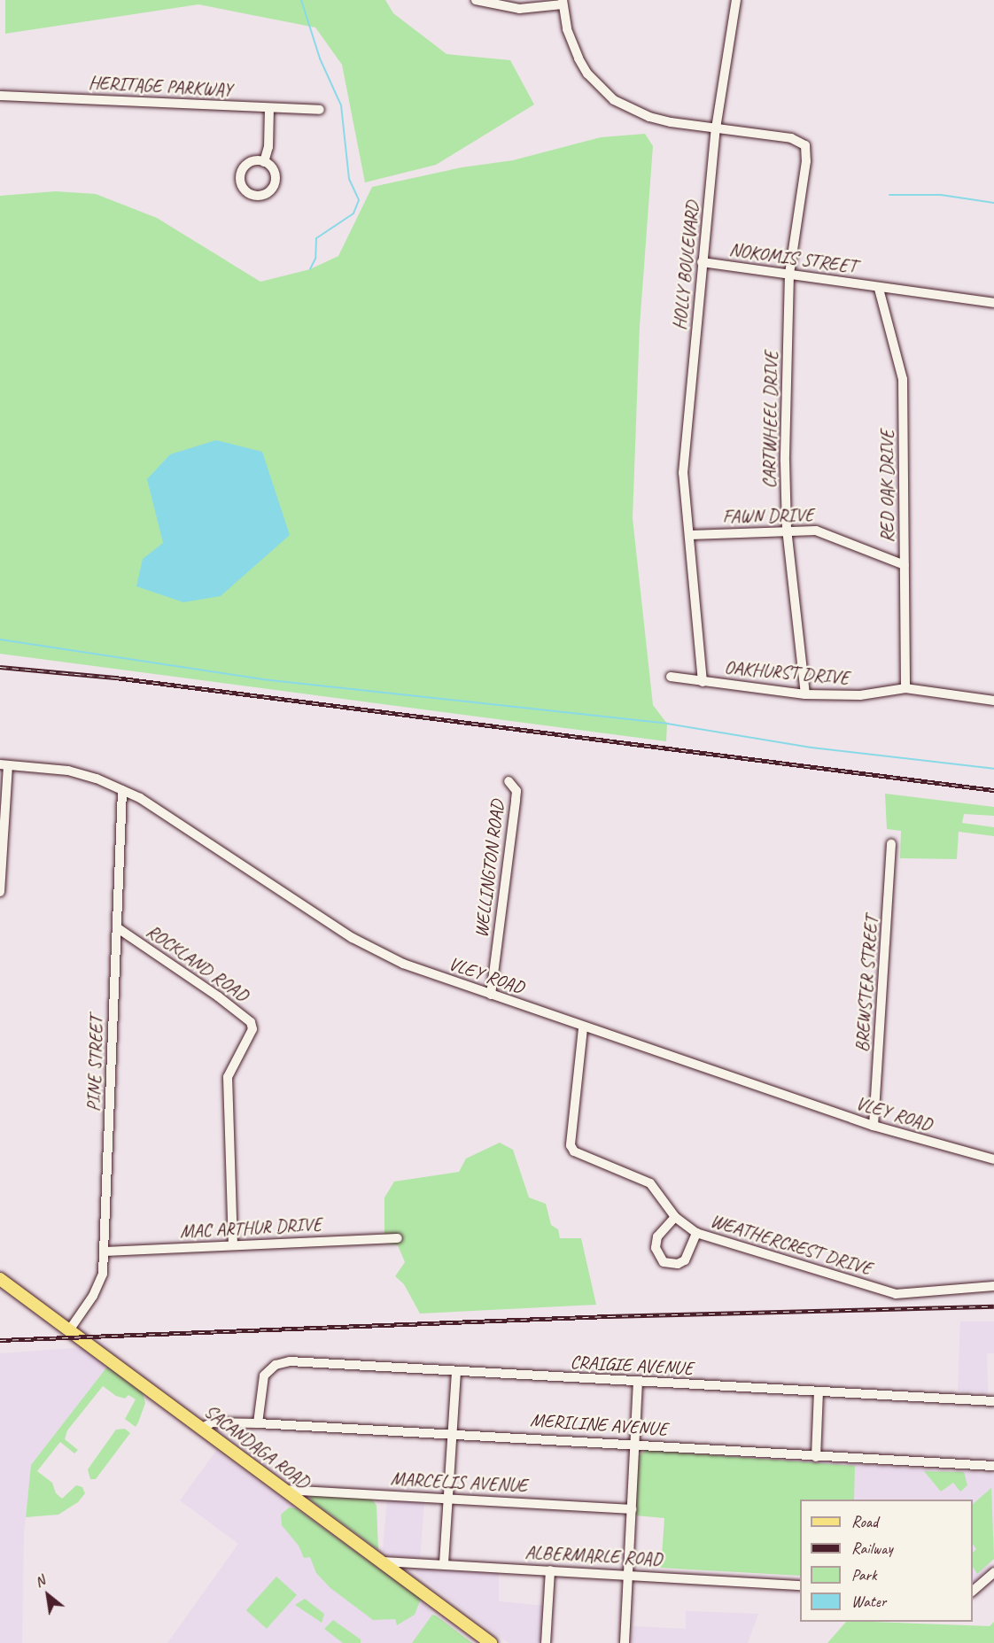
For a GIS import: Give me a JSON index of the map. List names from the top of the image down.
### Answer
{
  "streets": {
    "main road": ["SACANDAGA ROAD"],
    "street": [
      "HERITAGE PARKWAY",
      "NOKOMIS STREET",
      "HOLLY BOULEVARD",
      "CARTWHEEL DRIVE",
      "RED OAK DRIVE",
      "FAWN DRIVE",
      "OAKHURST DRIVE",
      "WELLINGTON ROAD",
      "ROCKLAND ROAD",
      "VLEY ROAD",
      "BREWSTER STREET",
      "PINE STREET",
      "MAC ARTHUR DRIVE",
      "WEATHERCREST DRIVE",
      "CRAIGIE AVENUE",
      "MERILINE AVENUE",
      "MARCELIS AVENUE",
      "ALBERMARLE ROAD"
    ]
  },
  "crossings": [
    ["NOKOMIS STREET", "HOLLY BOULEVARD"],
    ["NOKOMIS STREET", "CARTWHEEL DRIVE"],
    ["NOKOMIS STREET", "RED OAK DRIVE"],
    ["HOLLY BOULEVARD", "CARTWHEEL DRIVE"],
    ["HOLLY BOULEVARD", "FAWN DRIVE"],
    ["HOLLY BOULEVARD", "OAKHURST DRIVE"],
    ["CARTWHEEL DRIVE", "FAWN DRIVE"],
    ["CARTWHEEL DRIVE", "OAKHURST DRIVE"],
    ["RED OAK DRIVE", "FAWN DRIVE"],
    ["RED OAK DRIVE", "OAKHURST DRIVE"],
    ["WELLINGTON ROAD", "VLEY ROAD"],
    ["ROCKLAND ROAD", "PINE STREET"],
    ["ROCKLAND ROAD", "MAC ARTHUR DRIVE"],
    ["VLEY ROAD", "BREWSTER STREET"],
    ["VLEY ROAD", "PINE STREET"],
    ["VLEY ROAD", "WEATHERCREST DRIVE"],
    ["PINE STREET", "MAC ARTHUR DRIVE"],
    ["PINE STREET", "SACANDAGA ROAD"],
    ["CRAIGIE AVENUE", "MERILINE AVENUE"],
    ["MERILINE AVENUE", "SACANDAGA ROAD"],
    ["SACANDAGA ROAD", "MARCELIS AVENUE"],
    ["SACANDAGA ROAD", "ALBERMARLE ROAD"]
  ],
  "legend": [
    "Road",
    "Railway",
    "Park",
    "Water"
  ],
  "north": "top left"
}
